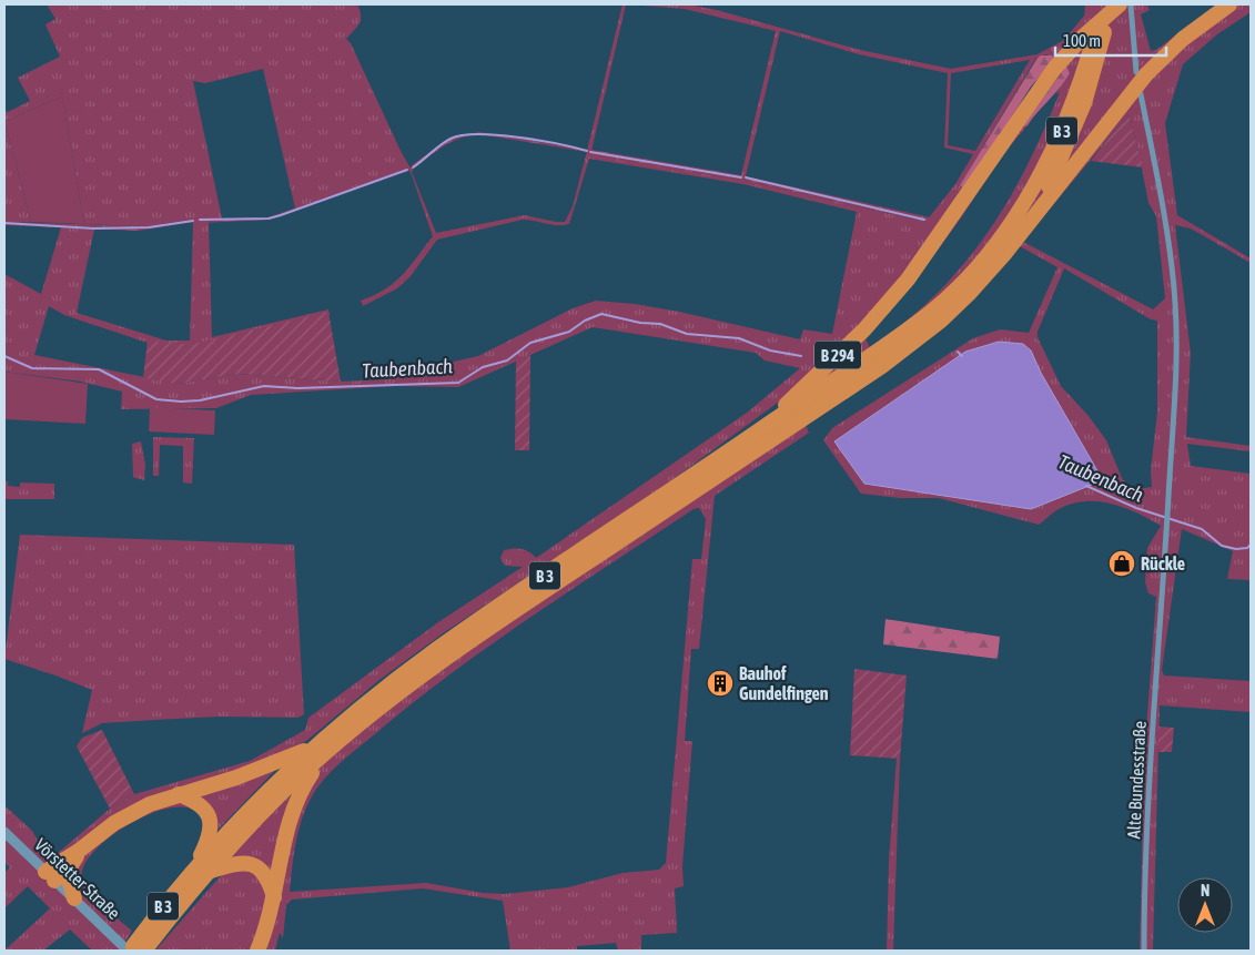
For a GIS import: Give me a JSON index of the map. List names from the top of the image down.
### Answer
{
  "streets": {
    "highway": ["B 3", "B 294"],
    "street": ["Alte Bundesstraße", "Vörstetter Straße"]
  },
  "crossings": [
    ["B 3", "B 294"],
    ["B 3", "Vörstetter Straße"]
  ],
  "water": ["Taubenbach"],
  "places": {
    "shop": ["Rückle"],
    "building": ["Bauhof Gundelfingen"]
  },
  "scale_bar": "100 m",
  "north": "top"
}
